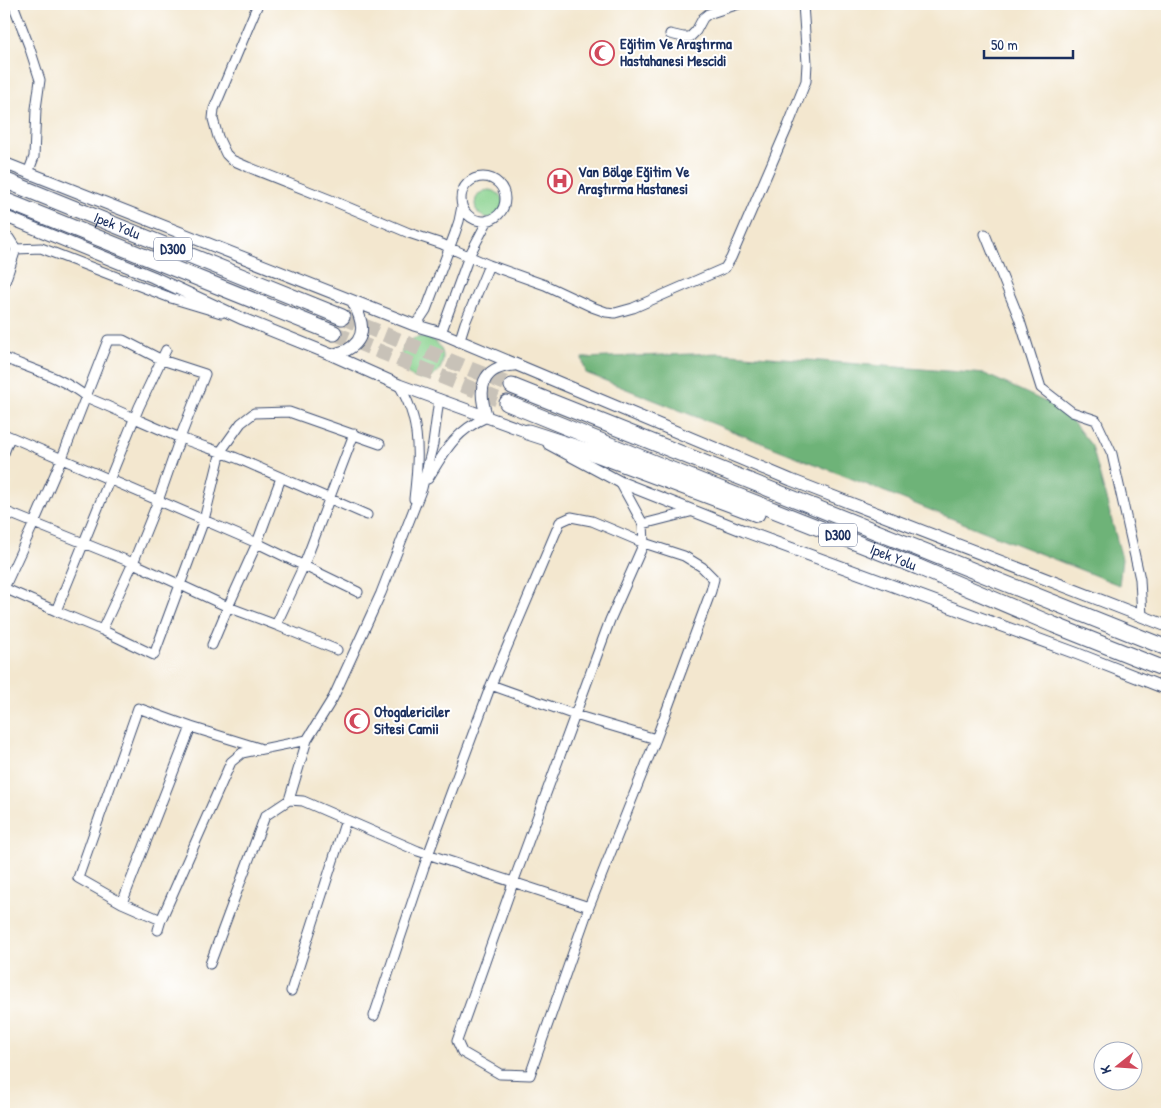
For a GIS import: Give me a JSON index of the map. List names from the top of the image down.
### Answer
{
  "streets": {
    "highway": ["Ipek Yolu", "D300", "İpek Yolu"]
  },
  "places": {
    "mosque": ["Eğitim Ve Araştırma Hastahanesi Mescidi", "Otogalericiler Sitesi Camii"],
    "hospital": ["Van Bölge Eğitim Ve Araştırma Hastanesi"]
  },
  "scale_bar": "50 m",
  "north": "left"
}
